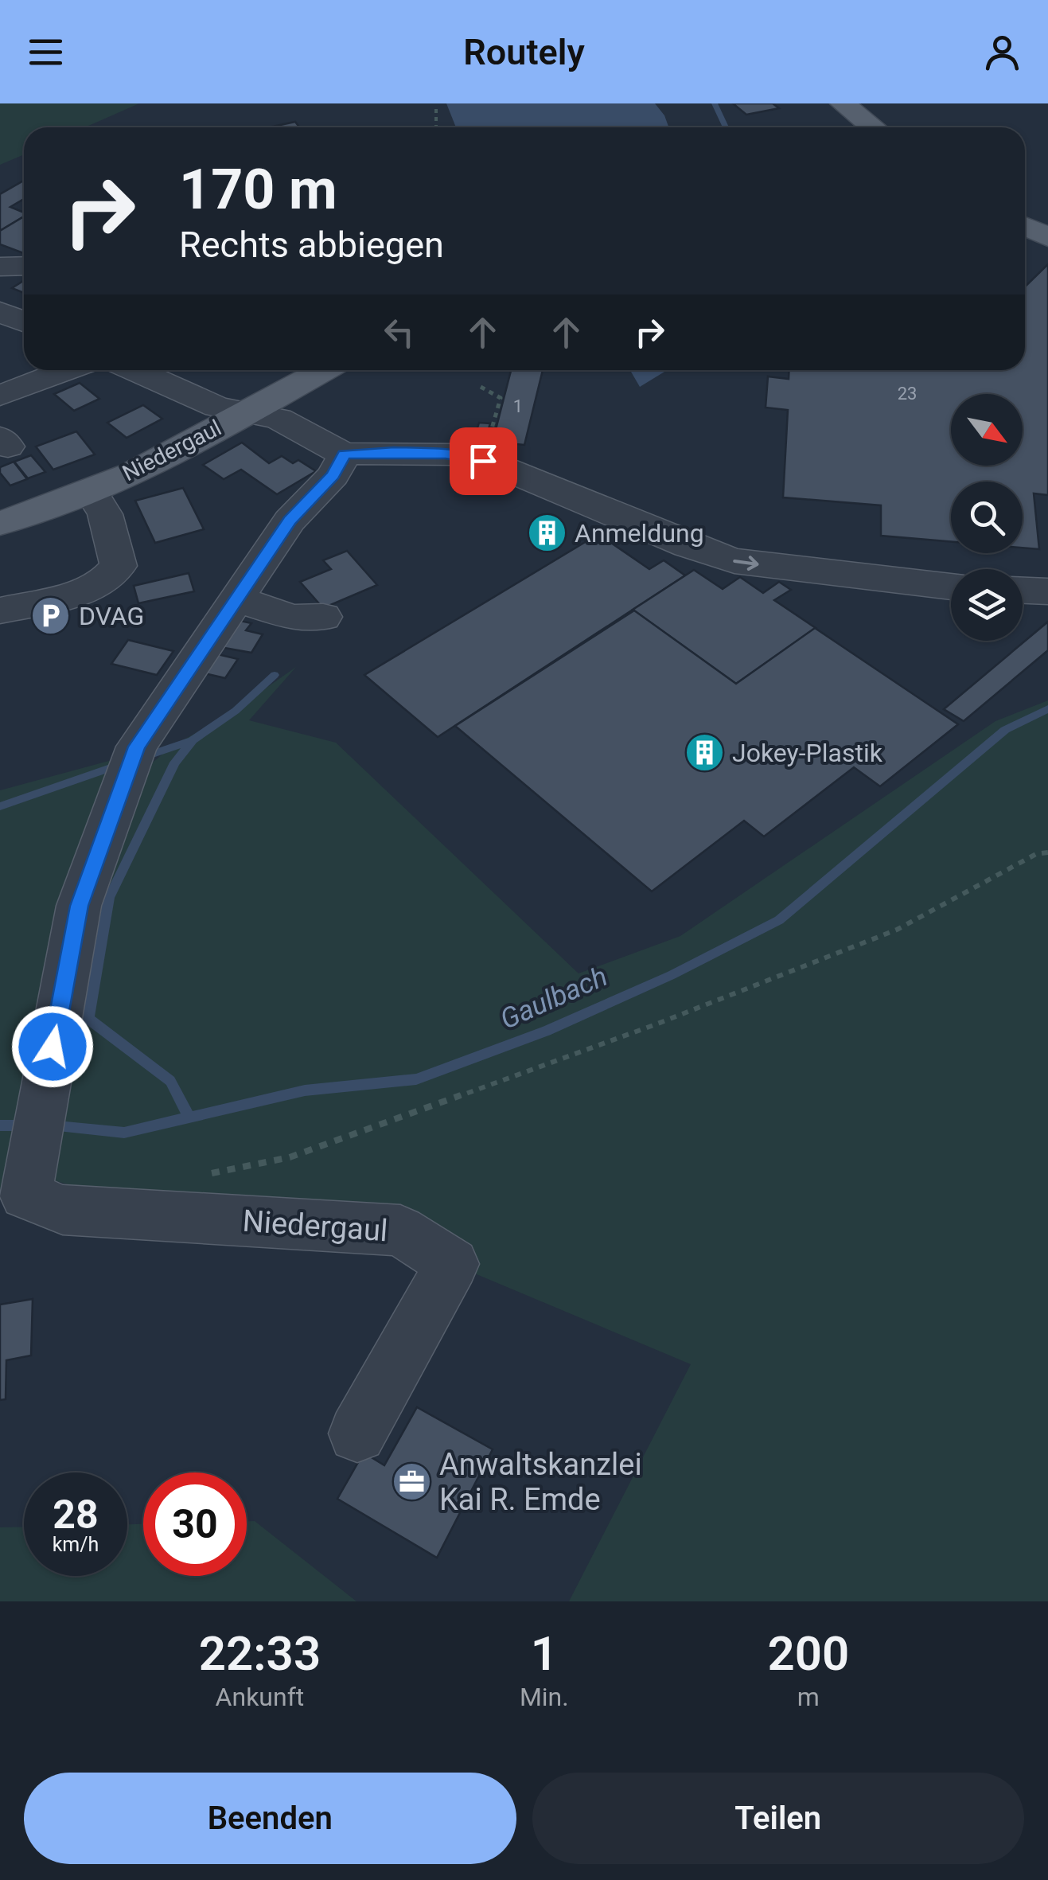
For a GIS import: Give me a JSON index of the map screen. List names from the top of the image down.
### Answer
{
  "streets": {
    "main road": ["Niedergaul"]
  },
  "water": ["Gaulbach"],
  "places": {
    "building": ["Anmeldung", "Jokey-Plastik"],
    "parking": ["DVAG"],
    "office": ["Anwaltskanzlei Kai R. Emde"]
  },
  "house_numbers": ["23", "1"],
  "north": "bottom right",
  "page": {
    "header": "Routely",
    "turn": ["170 m", "Rechts abbiegen"],
    "speed": "28 km/h",
    "limit": "30",
    "eta": [
      "22:33",
      "Ankunft",
      "1",
      "Min.",
      "200",
      "m"
    ],
    "buttons": ["Beenden", "Teilen"]
  }
}
